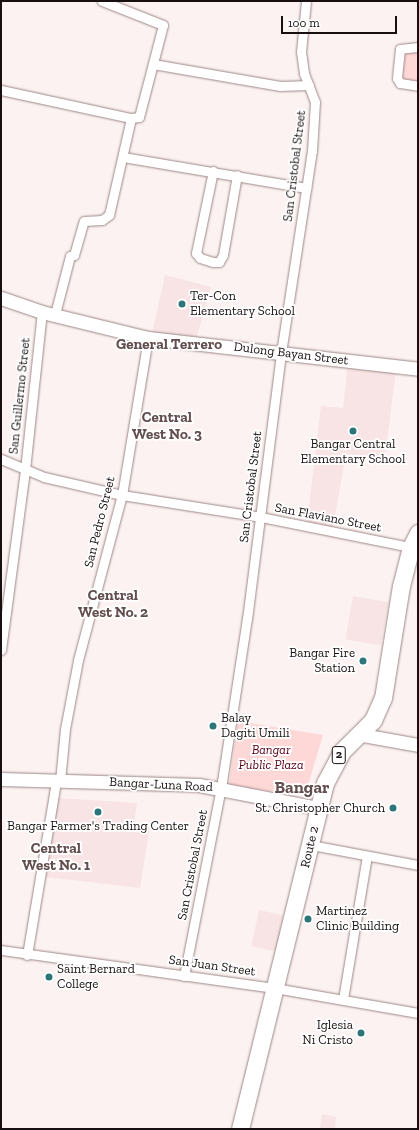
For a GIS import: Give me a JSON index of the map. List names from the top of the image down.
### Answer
{
  "streets": {
    "highway": ["2", "Route 2"],
    "street": [
      "San Cristobal Street",
      "Dulong Bayan Street",
      "San Guillermo Street",
      "San Flaviano Street",
      "San Pedro Street",
      "Bangar-Luna Road",
      "San Juan Street"
    ]
  },
  "crossings": [
    ["San Cristobal Street", "Dulong Bayan Street"],
    ["San Cristobal Street", "San Flaviano Street"],
    ["San Cristobal Street", "Bangar-Luna Road"],
    ["San Cristobal Street", "San Juan Street"],
    ["Dulong Bayan Street", "San Guillermo Street"],
    ["Dulong Bayan Street", "San Pedro Street"],
    ["San Guillermo Street", "San Flaviano Street"],
    ["San Flaviano Street", "San Pedro Street"],
    ["San Flaviano Street", "Route 2"],
    ["San Pedro Street", "Bangar-Luna Road"],
    ["San Pedro Street", "San Juan Street"],
    ["Bangar-Luna Road", "Route 2"],
    ["Route 2", "San Juan Street"]
  ],
  "districts": [
    "General Terrero",
    "Central West No. 3",
    "Central West No. 2",
    "Bangar",
    "Central West No. 1"
  ],
  "parks": ["Bangar Public Plaza"],
  "places": [
    "Ter-Con Elementary School",
    "Bangar Central Elementary School",
    "Bangar Fire Station",
    "Balay Dagiti Umili",
    "St. Christopher Church",
    "Bangar Farmer's Trading Center",
    "Martinez Clinic Building",
    "Saint Bernard College",
    "Iglesia Ni Cristo"
  ],
  "scale_bar": "100 m"
}
